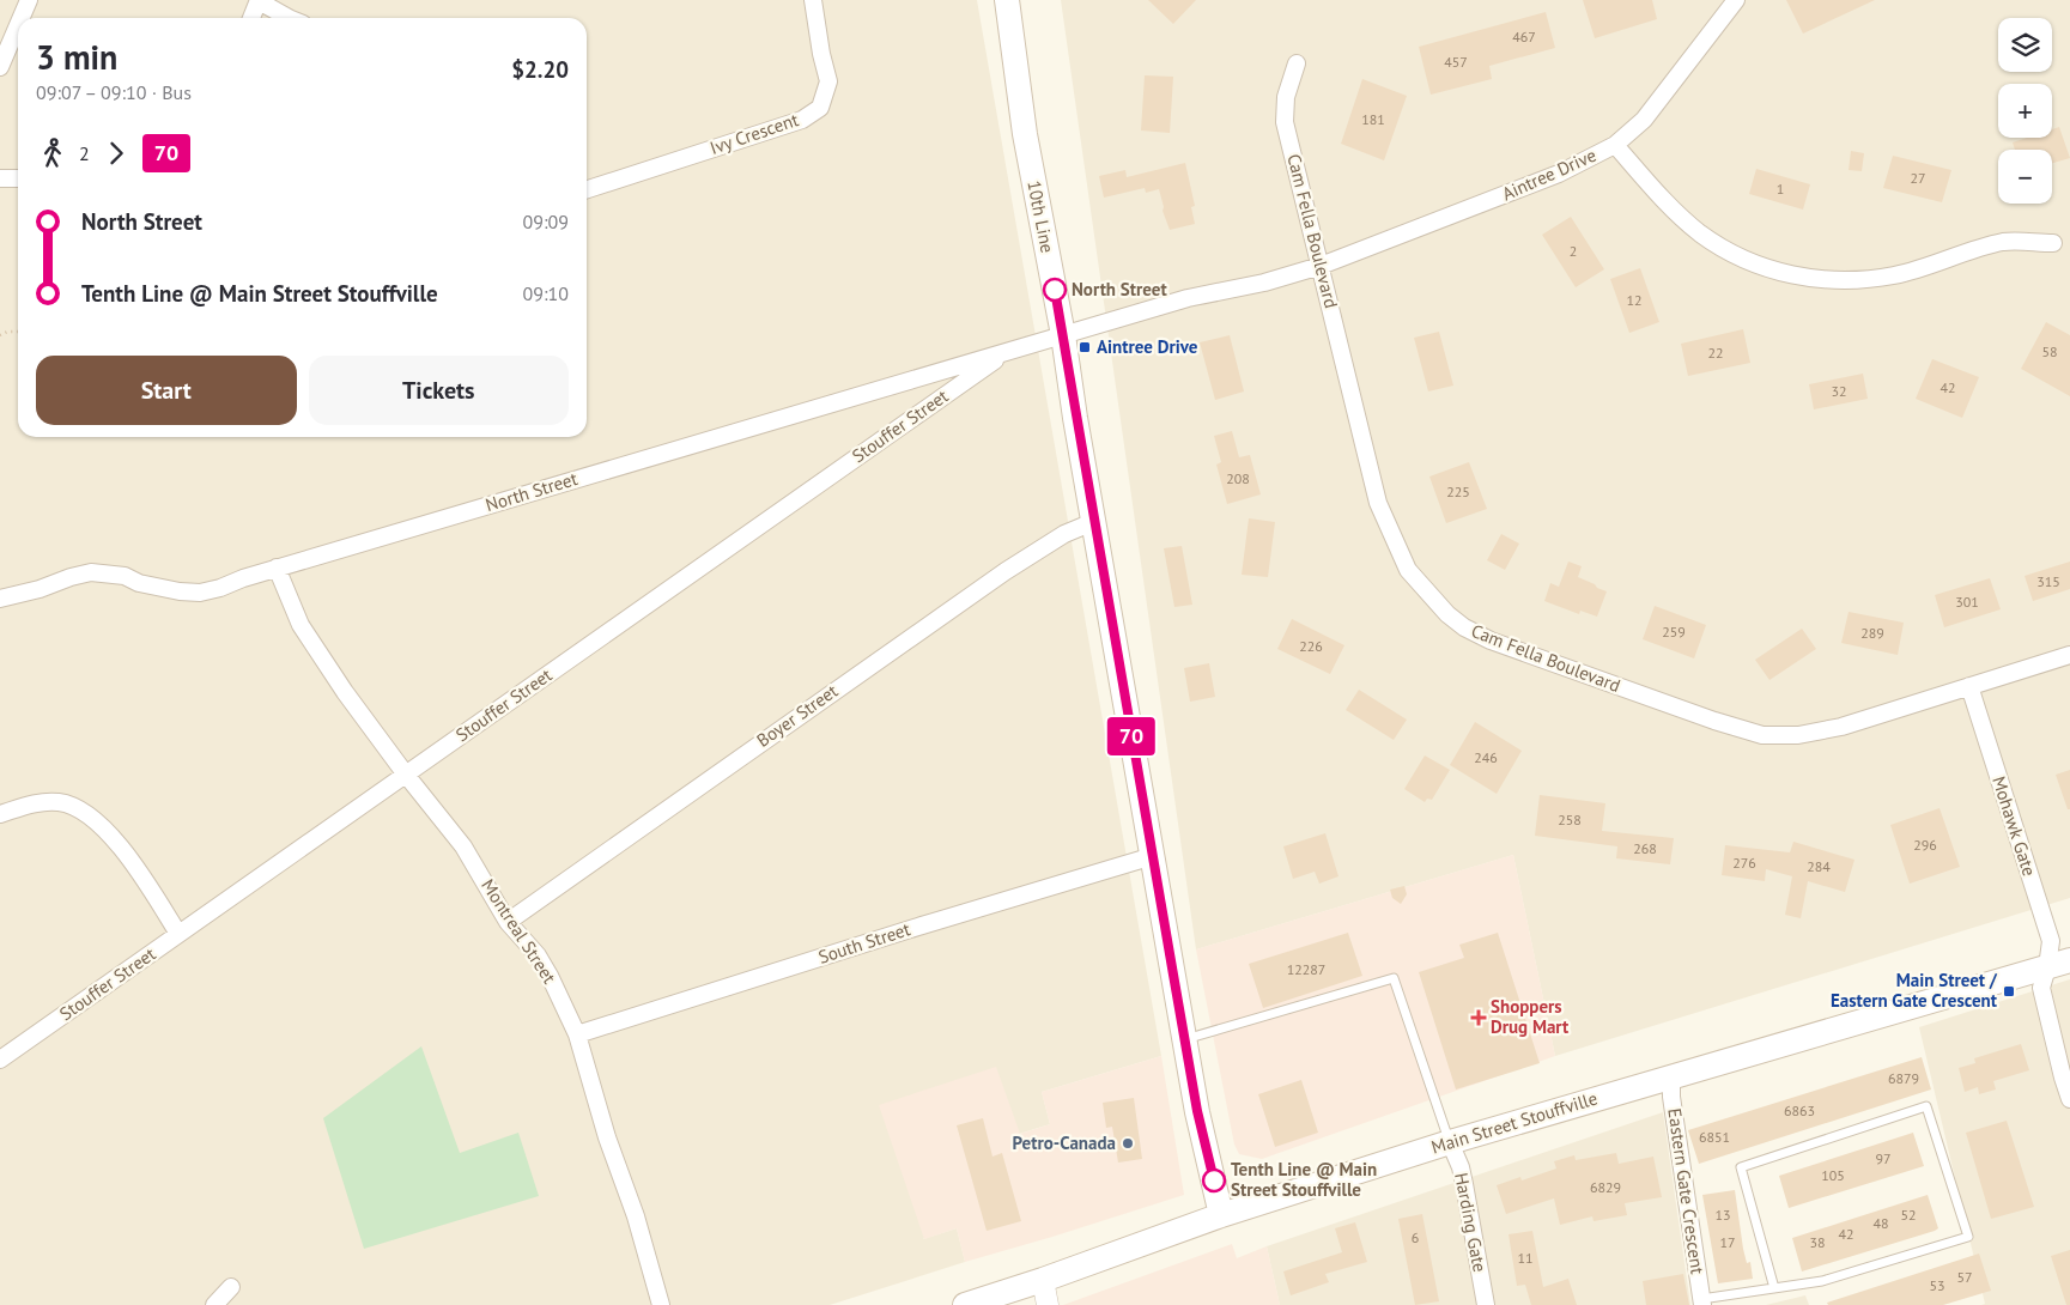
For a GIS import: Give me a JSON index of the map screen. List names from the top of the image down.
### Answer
{
  "streets": {
    "main road": ["10th Line", "Main Street Stouffville"],
    "street": [
      "Ivy Crescent",
      "Aintree Drive",
      "Cam Fella Boulevard",
      "Stouffer Street",
      "North Street",
      "Boyer Street",
      "Mohawk Gate",
      "Montreal Street",
      "South Street",
      "Eastern Gate Crescent",
      "Harding Gate"
    ]
  },
  "crossings": [
    ["Aintree Drive", "10th Line"],
    ["Aintree Drive", "Cam Fella Boulevard"],
    ["Aintree Drive", "North Street"],
    ["10th Line", "North Street"],
    ["10th Line", "Boyer Street"],
    ["10th Line", "South Street"],
    ["10th Line", "Main Street Stouffville"],
    ["Cam Fella Boulevard", "Mohawk Gate"],
    ["Stouffer Street", "North Street"],
    ["Stouffer Street", "Montreal Street"],
    ["North Street", "Montreal Street"],
    ["Boyer Street", "Montreal Street"],
    ["Mohawk Gate", "Main Street Stouffville"],
    ["Montreal Street", "South Street"],
    ["Main Street Stouffville", "Eastern Gate Crescent"],
    ["Main Street Stouffville", "Harding Gate"]
  ],
  "places": {
    "other": ["North Street", "Petro-Canada", "Tenth Line @ Main Street Stouffville"],
    "transit": ["Aintree Drive", "Main Street / Eastern Gate Crescent"],
    "health": ["Shoppers Drug Mart"]
  },
  "lines": ["bus line 70"],
  "house_numbers": [
    "467",
    "457",
    "181",
    "27",
    "1",
    "2",
    "12",
    "58",
    "22",
    "42",
    "32",
    "208",
    "225",
    "315",
    "301",
    "259",
    "289",
    "226",
    "246",
    "258",
    "296",
    "268",
    "276",
    "284",
    "12287",
    "6879",
    "6863",
    "6851",
    "97",
    "105",
    "6829",
    "13",
    "52",
    "48",
    "42",
    "6",
    "17",
    "38",
    "11",
    "57",
    "53"
  ],
  "page": {
    "on_map": "70",
    "map_buttons": ["+", "−"],
    "heading": ["3 min", "09:07 – 09:10 · Bus", "$2.20"],
    "legs": ["2", "70"],
    "list": [
      {
        "name": "North Street",
        "value": "09:09"
      },
      {
        "name": "Tenth Line @ Main Street Stouffville",
        "value": "09:10"
      }
    ],
    "buttons": ["Start", "Tickets"]
  }
}
